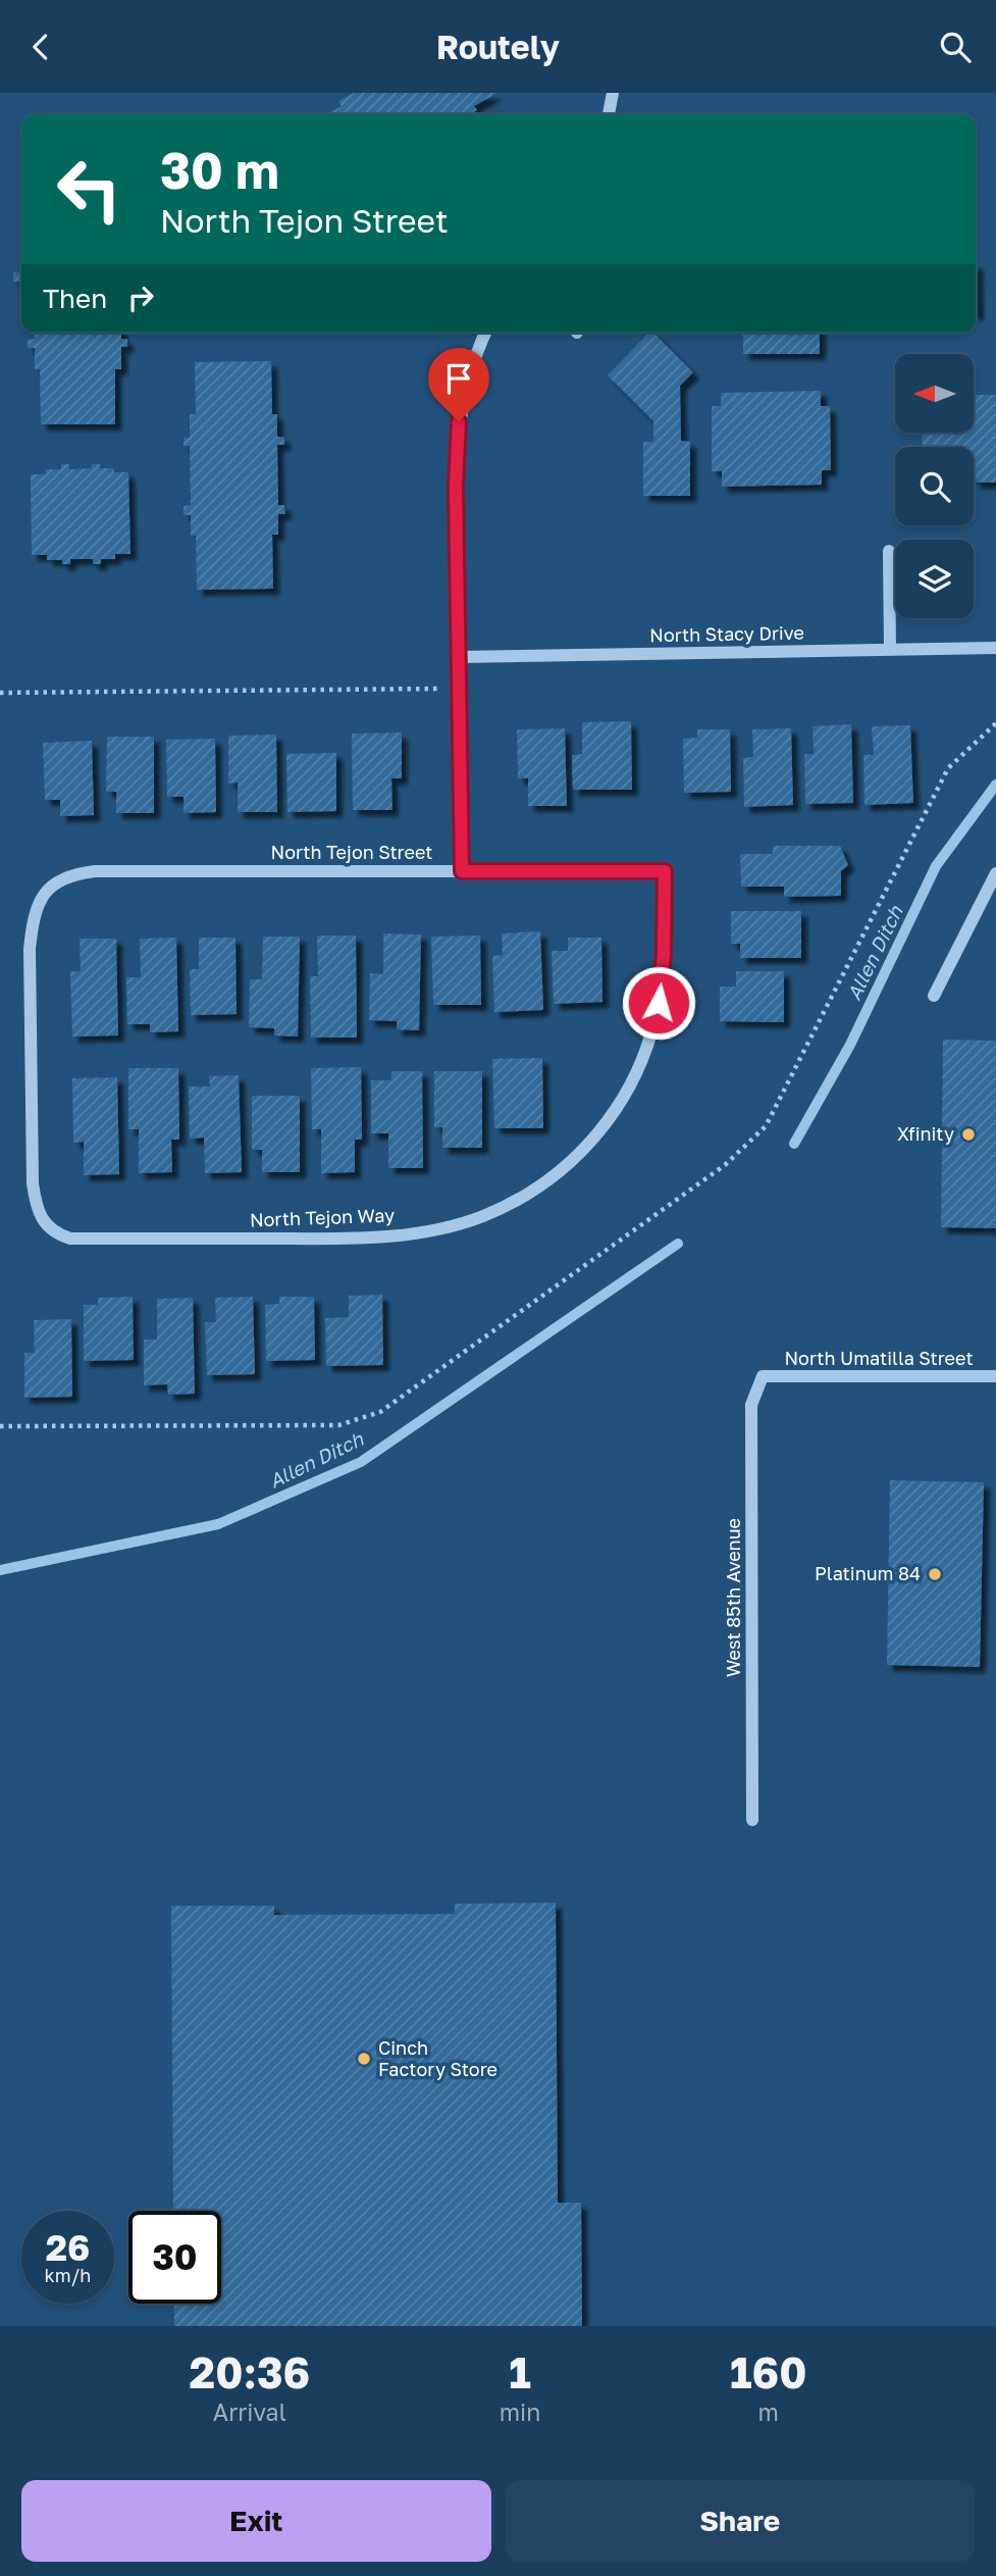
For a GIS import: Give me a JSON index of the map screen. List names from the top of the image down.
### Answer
{
  "streets": {
    "street": [
      "North Stacy Drive",
      "North Tejon Street",
      "North Tejon Way",
      "North Umatilla Street",
      "West 85th Avenue"
    ]
  },
  "crossings": [
    ["North Tejon Street", "North Tejon Way"],
    ["North Umatilla Street", "West 85th Avenue"]
  ],
  "water": ["Allen Ditch"],
  "places": ["Xfinity", "Platinum 84", "Cinch Factory Store"],
  "north": "left",
  "page": {
    "header": "Routely",
    "turn": ["30 m", "North Tejon Street"],
    "then": "Then",
    "speed": "26 km/h",
    "limit": "30",
    "eta": [
      "20:36",
      "Arrival",
      "1",
      "min",
      "160",
      "m"
    ],
    "buttons": ["Exit", "Share"]
  }
}
